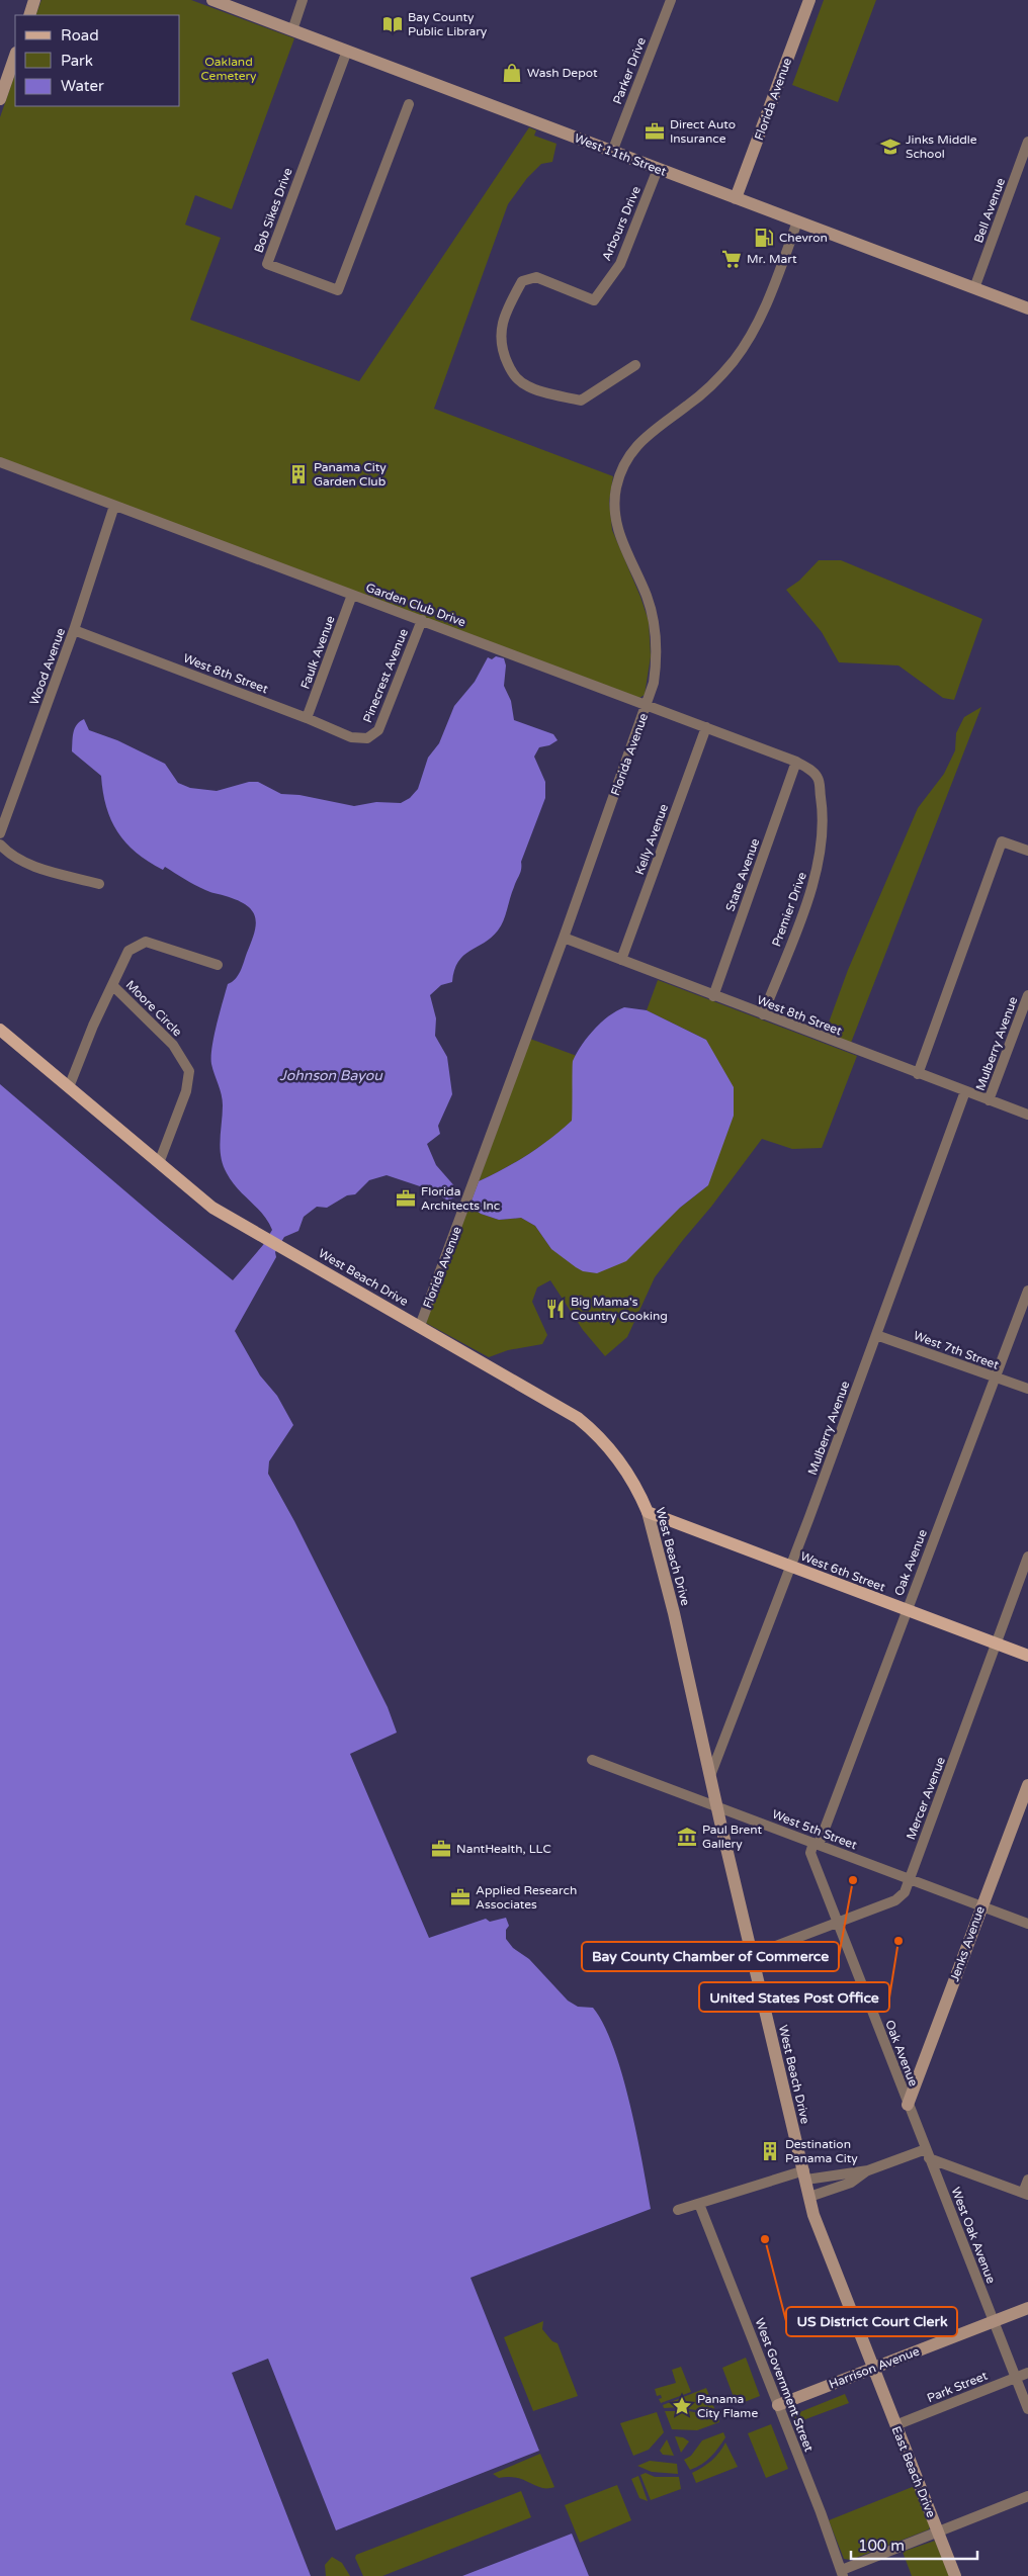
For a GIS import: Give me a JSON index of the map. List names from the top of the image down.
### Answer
{
  "streets": {
    "main road": ["West Beach Drive", "West 6th Street"],
    "street": [
      "Parker Drive",
      "Florida Avenue",
      "West 11th Street",
      "Bob Sikes Drive",
      "Bell Avenue",
      "Arbours Drive",
      "Garden Club Drive",
      "Faulk Avenue",
      "Wood Avenue",
      "West 8th Street",
      "Pinecrest Avenue",
      "Kelly Avenue",
      "State Avenue",
      "Premier Drive",
      "Moore Circle",
      "Mulberry Avenue",
      "West 7th Street",
      "Oak Avenue",
      "Mercer Avenue",
      "West 5th Street",
      "Jenks Avenue",
      "West Oak Avenue",
      "Harrison Avenue",
      "West Government Street",
      "Park Street",
      "East Beach Drive"
    ]
  },
  "crossings": [
    ["Parker Drive", "West 11th Street"],
    ["Florida Avenue", "West 11th Street"],
    ["Florida Avenue", "Garden Club Drive"],
    ["Florida Avenue", "West 8th Street"],
    ["Florida Avenue", "West Beach Drive"],
    ["West 11th Street", "Bob Sikes Drive"],
    ["West 11th Street", "Bell Avenue"],
    ["West 11th Street", "Arbours Drive"],
    ["Garden Club Drive", "Faulk Avenue"],
    ["Garden Club Drive", "Wood Avenue"],
    ["Garden Club Drive", "Pinecrest Avenue"],
    ["Garden Club Drive", "Kelly Avenue"],
    ["Garden Club Drive", "State Avenue"],
    ["Garden Club Drive", "Premier Drive"],
    ["Faulk Avenue", "West 8th Street"],
    ["Wood Avenue", "West 8th Street"],
    ["West 8th Street", "Pinecrest Avenue"],
    ["West 8th Street", "Kelly Avenue"],
    ["West 8th Street", "State Avenue"],
    ["West 8th Street", "Premier Drive"],
    ["West 8th Street", "Mulberry Avenue"],
    ["Moore Circle", "West Beach Drive"],
    ["Mulberry Avenue", "West Beach Drive"],
    ["Mulberry Avenue", "West 7th Street"],
    ["Mulberry Avenue", "West 6th Street"],
    ["West Beach Drive", "West 6th Street"],
    ["West Beach Drive", "Mercer Avenue"],
    ["West Beach Drive", "West 5th Street"],
    ["West Beach Drive", "Harrison Avenue"],
    ["West Beach Drive", "East Beach Drive"],
    ["West 7th Street", "Oak Avenue"],
    ["Oak Avenue", "West 6th Street"],
    ["Oak Avenue", "Mercer Avenue"],
    ["Oak Avenue", "West 5th Street"],
    ["Oak Avenue", "Jenks Avenue"],
    ["Oak Avenue", "West Oak Avenue"],
    ["West 6th Street", "Mercer Avenue"],
    ["Mercer Avenue", "West 5th Street"],
    ["West 5th Street", "Jenks Avenue"],
    ["West Oak Avenue", "Harrison Avenue"],
    ["Harrison Avenue", "West Government Street"],
    ["Harrison Avenue", "East Beach Drive"],
    ["Park Street", "East Beach Drive"]
  ],
  "water": ["Johnson Bayou"],
  "parks": ["Oakland Cemetery"],
  "places": {
    "library": ["Bay County Public Library"],
    "shop": ["Wash Depot"],
    "office": [
      "Direct Auto Insurance",
      "Florida Architects Inc",
      "NantHealth, LLC",
      "Applied Research Associates"
    ],
    "school or university": ["Jinks Middle School"],
    "fuel station": ["Chevron"],
    "supermarket": ["Mr. Mart"],
    "building": ["Panama City Garden Club", "Destination Panama City"],
    "restaurant": ["Big Mama's Country Cooking"],
    "museum": ["Paul Brent Gallery"],
    "other": ["Bay County Chamber of Commerce", "United States Post Office", "US District Court Clerk"],
    "place": ["Panama City Flame"]
  },
  "legend": ["Road", "Park", "Water"],
  "scale_bar": "100 m"
}
